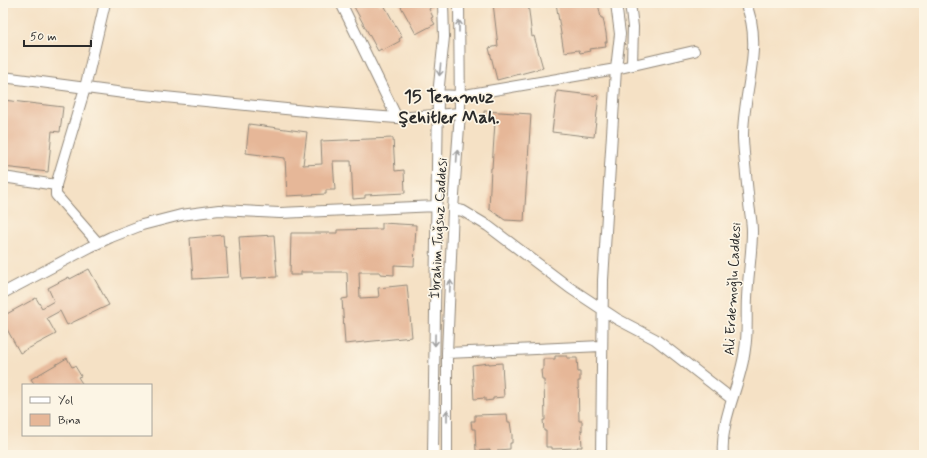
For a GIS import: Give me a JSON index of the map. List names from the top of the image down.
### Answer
{
  "streets": {
    "street": ["İbrahim Tuğsuz Caddesi", "Ali Erdemoğlu Caddesi"]
  },
  "districts": ["15 Temmuz Şehitler Mah."],
  "legend": ["Yol", "Bina"],
  "scale_bar": "50 m"
}
